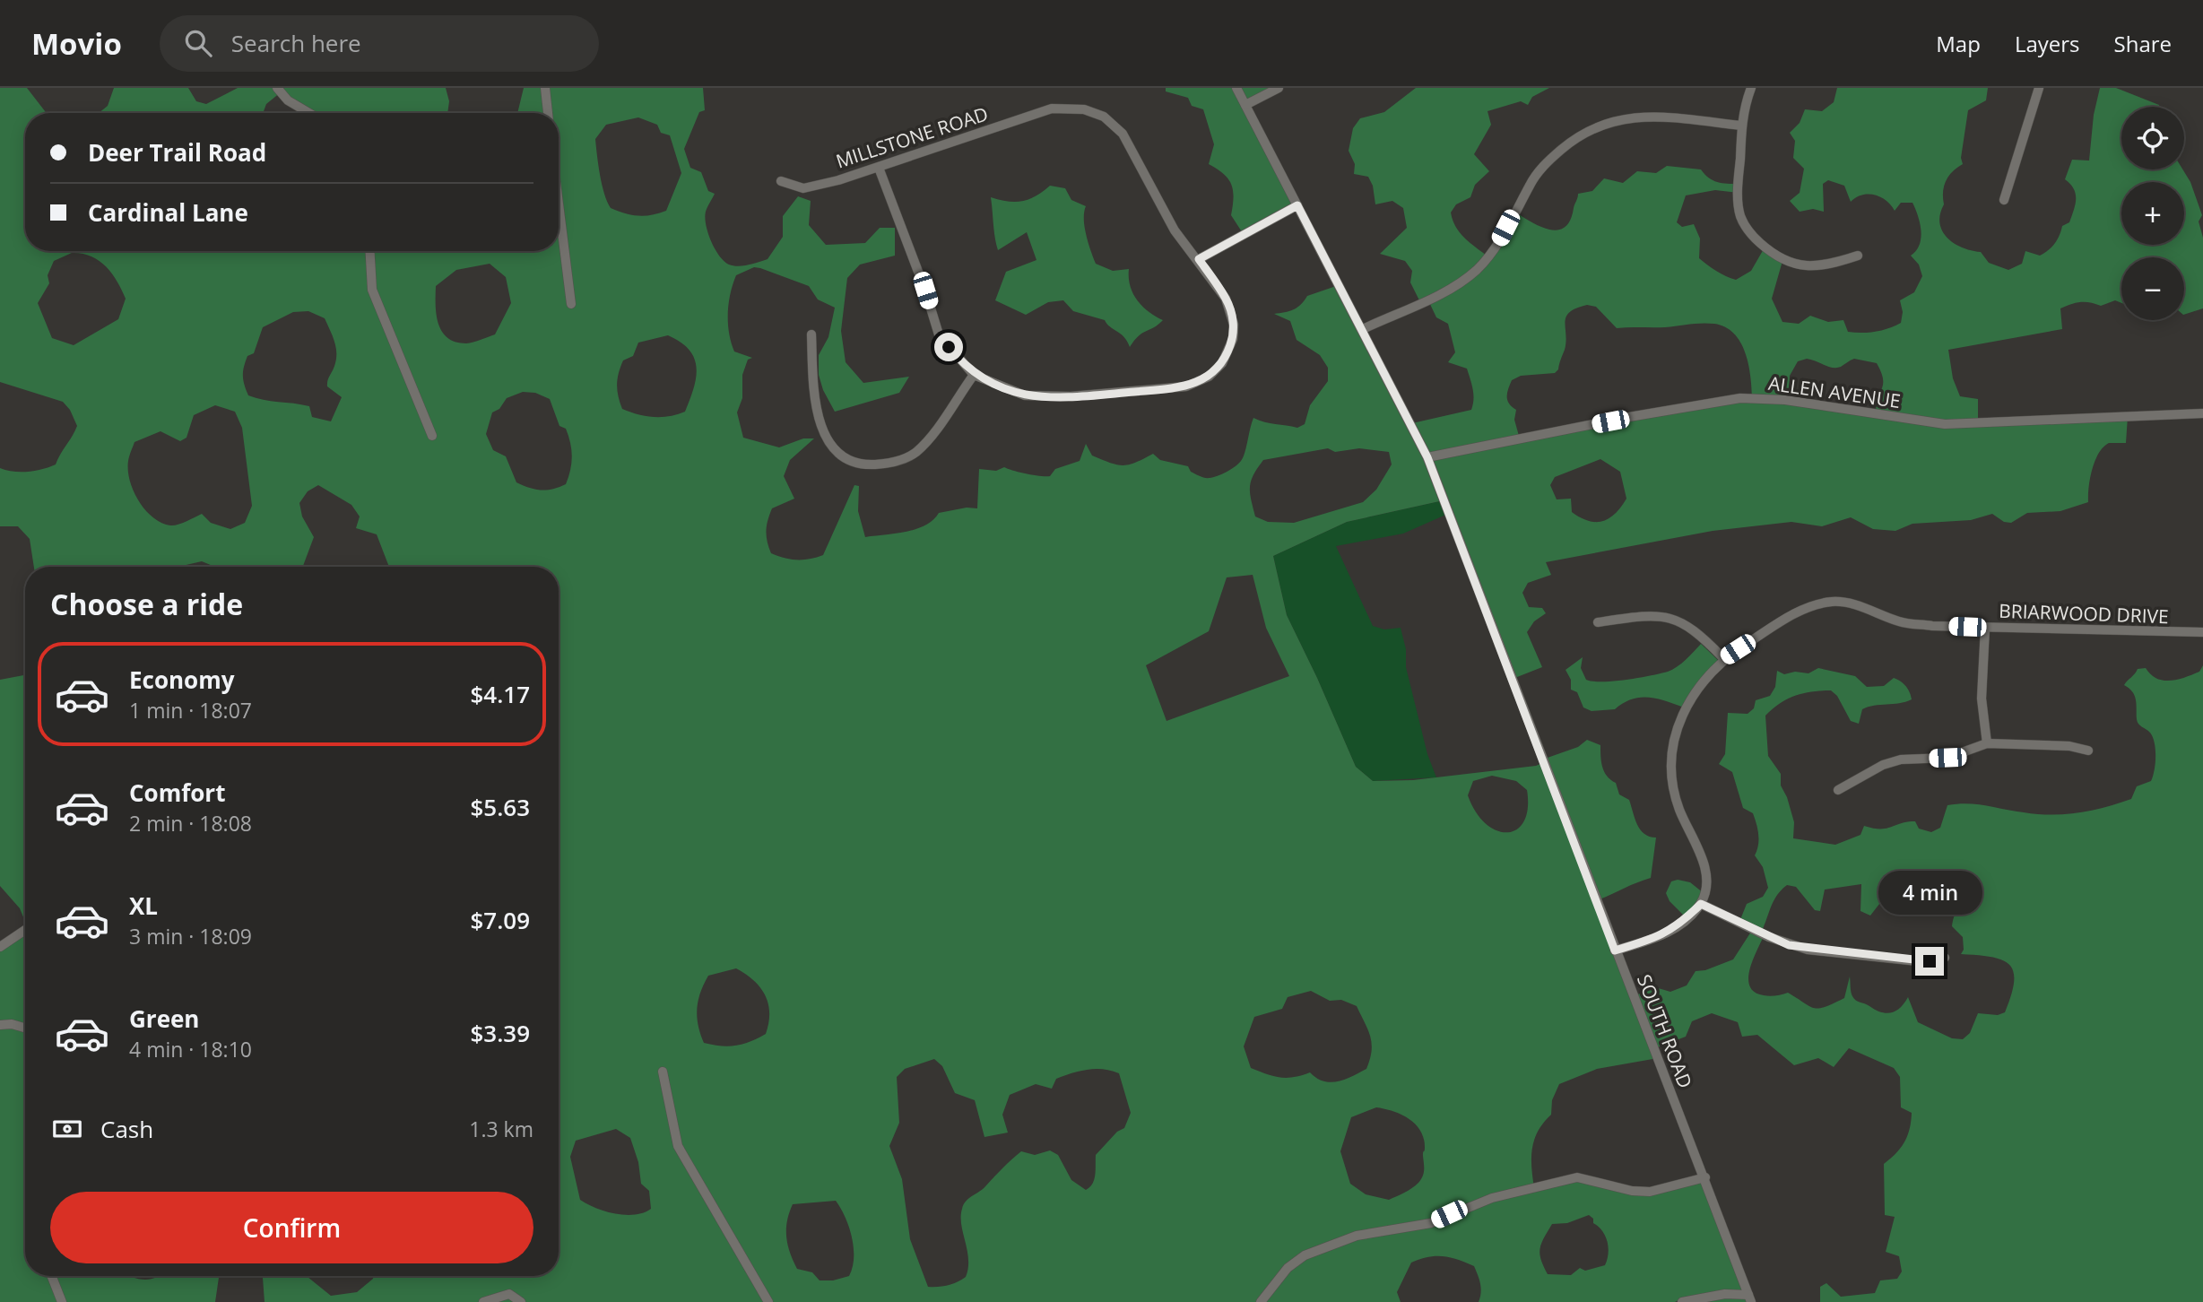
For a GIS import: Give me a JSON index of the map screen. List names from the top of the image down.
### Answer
{
  "streets": {
    "street": [
      "MILLSTONE ROAD",
      "ALLEN AVENUE",
      "BRIARWOOD DRIVE",
      "SOUTH ROAD"
    ]
  },
  "crossings": [
    ["ALLEN AVENUE", "SOUTH ROAD"]
  ],
  "page": {
    "header": "Movio",
    "search": "Search here",
    "nav": ["Map", "Layers", "Share"],
    "map_buttons": ["+", "−"],
    "banner": ["Deer Trail Road", "Cardinal Lane"],
    "heading": "Choose a ride",
    "list": [
      {
        "name": "Economy",
        "note": "1 min · 18:07",
        "value": "$4.17"
      },
      {
        "name": "Comfort",
        "note": "2 min · 18:08",
        "value": "$5.63"
      },
      {
        "name": "XL",
        "note": "3 min · 18:09",
        "value": "$7.09"
      },
      {
        "name": "Green",
        "note": "4 min · 18:10",
        "value": "$3.39"
      }
    ],
    "bubble": "4 min",
    "pay": ["Cash", "1.3 km"],
    "buttons": "Confirm"
  }
}
